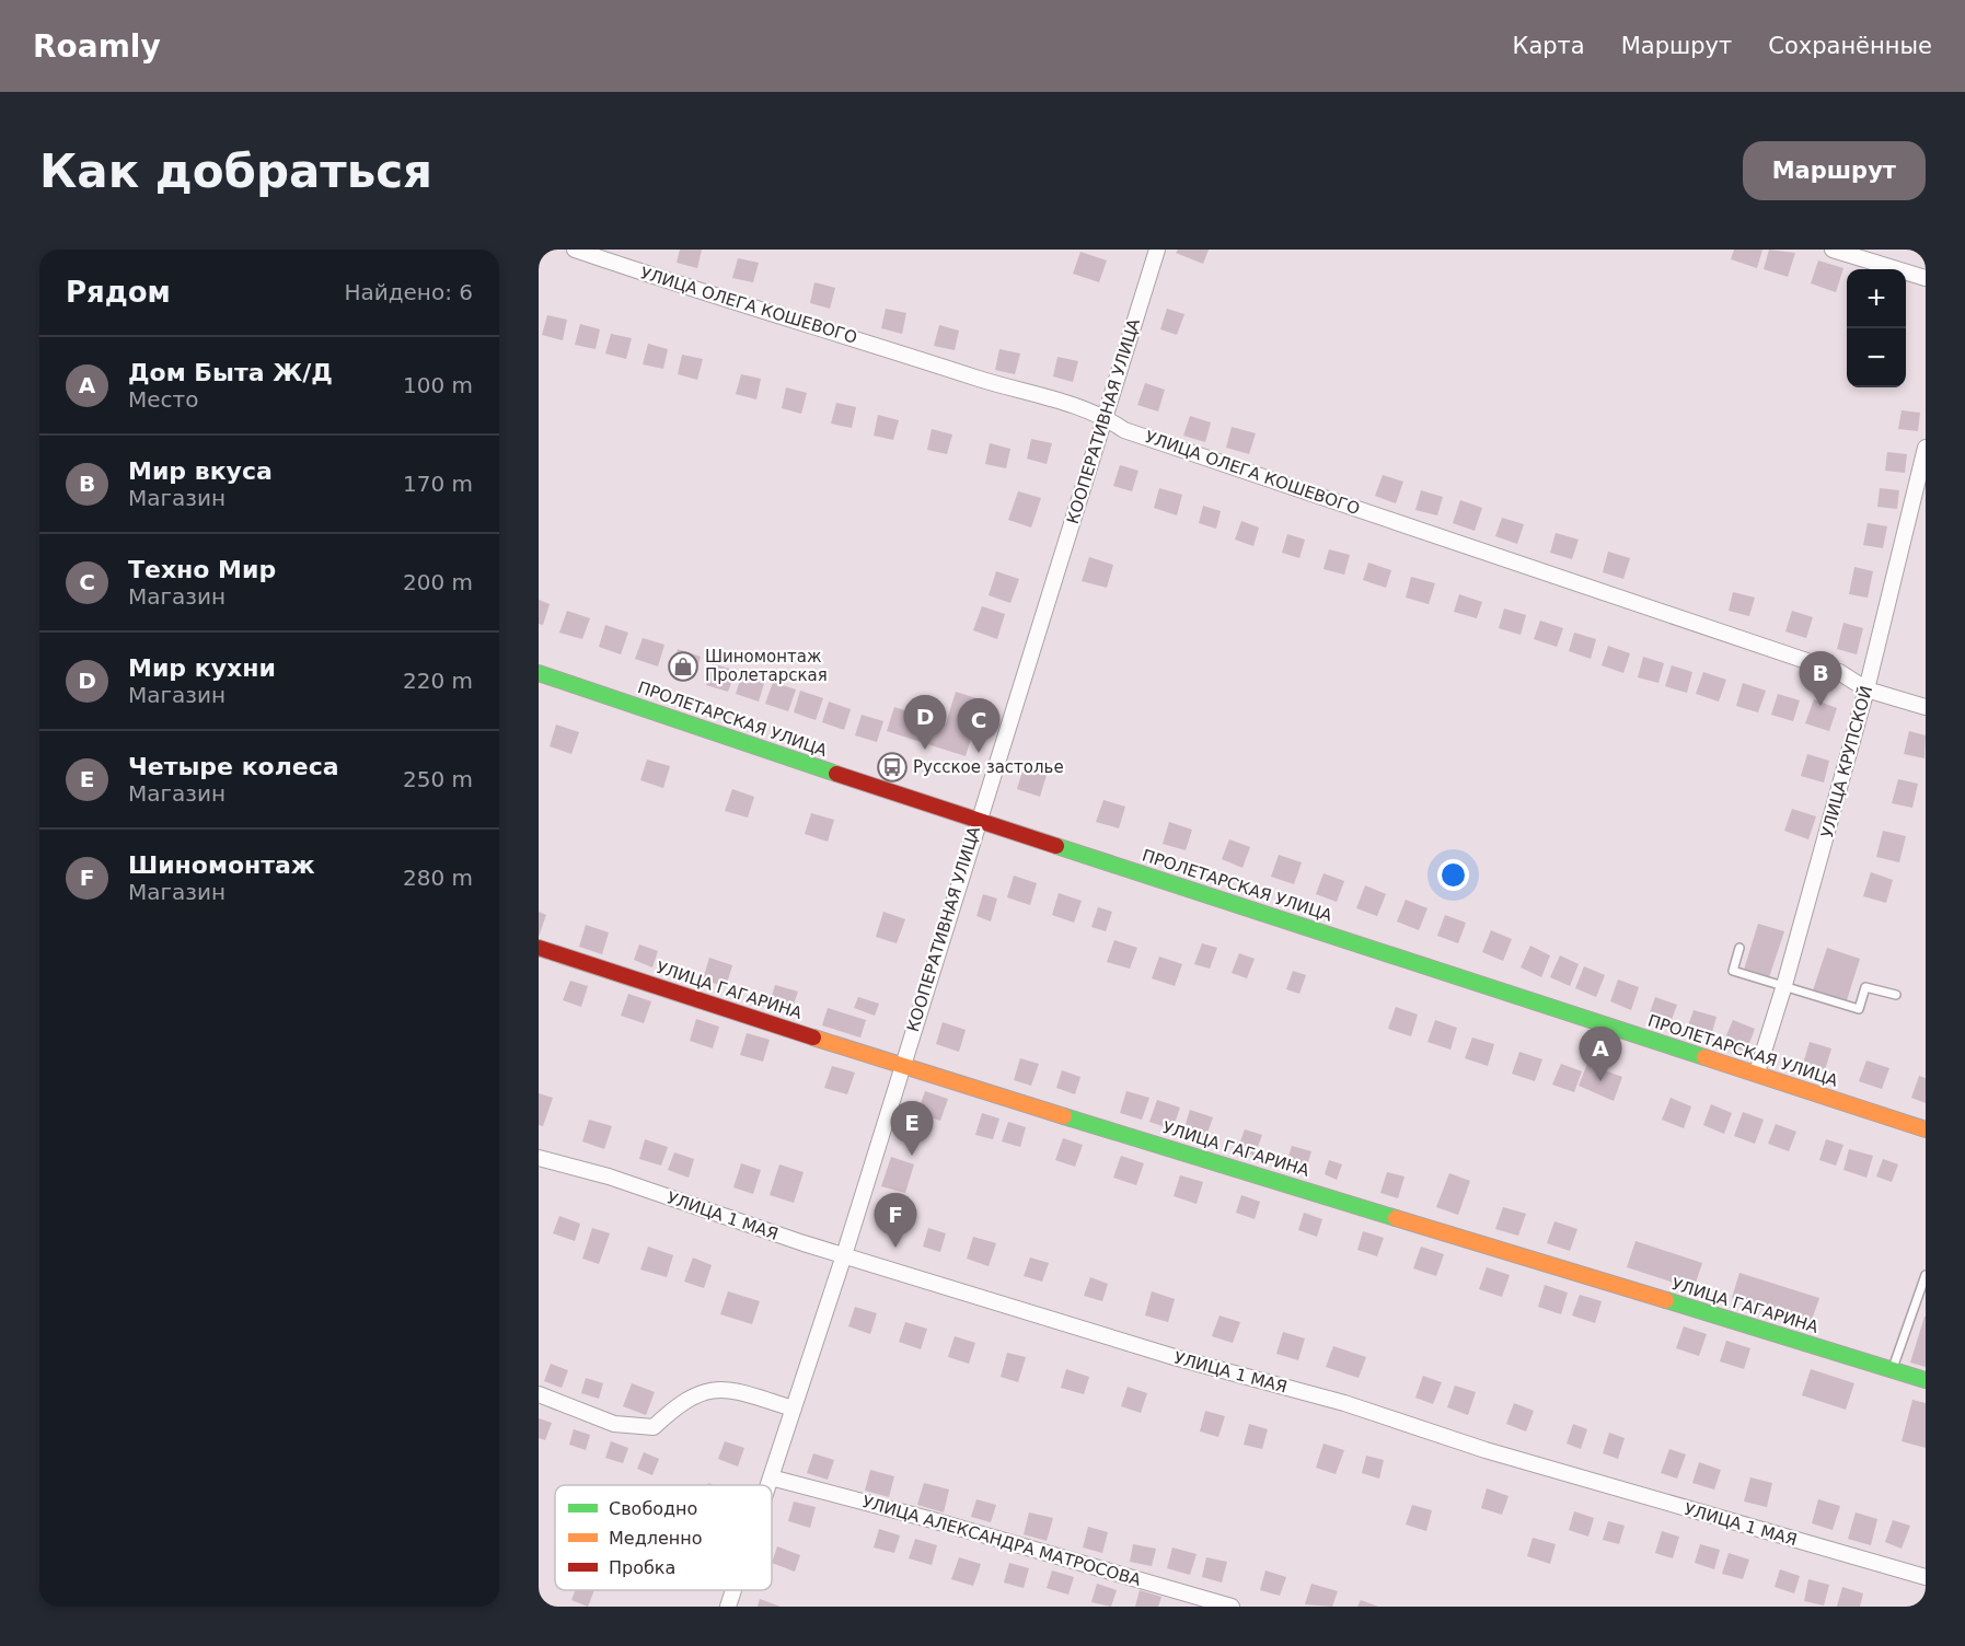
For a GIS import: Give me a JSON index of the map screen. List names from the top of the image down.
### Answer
{
  "streets": {
    "main road": ["ПРОЛЕТАРСКАЯ УЛИЦА", "УЛИЦА ГАГАРИНА"],
    "street": [
      "УЛИЦА ОЛЕГА КОШЕВОГО",
      "КООПЕРАТИВНАЯ УЛИЦА",
      "УЛИЦА КРУПСКОЙ",
      "УЛИЦА 1 МАЯ",
      "УЛИЦА АЛЕКСАНДРА МАТРОСОВА"
    ]
  },
  "crossings": [
    ["УЛИЦА ОЛЕГА КОШЕВОГО", "КООПЕРАТИВНАЯ УЛИЦА"],
    ["УЛИЦА ОЛЕГА КОШЕВОГО", "УЛИЦА КРУПСКОЙ"],
    ["КООПЕРАТИВНАЯ УЛИЦА", "ПРОЛЕТАРСКАЯ УЛИЦА"],
    ["КООПЕРАТИВНАЯ УЛИЦА", "УЛИЦА ГАГАРИНА"],
    ["КООПЕРАТИВНАЯ УЛИЦА", "УЛИЦА 1 МАЯ"],
    ["КООПЕРАТИВНАЯ УЛИЦА", "УЛИЦА АЛЕКСАНДРА МАТРОСОВА"],
    ["ПРОЛЕТАРСКАЯ УЛИЦА", "УЛИЦА КРУПСКОЙ"]
  ],
  "places": {
    "shop": ["Шиномонтаж Пролетарская"],
    "bus stop": ["Русское застолье"]
  },
  "legend": ["Свободно", "Медленно", "Пробка"],
  "page": {
    "header": "Roamly",
    "nav": ["Карта", "Маршрут", "Сохранённые"],
    "buttons": "Маршрут",
    "title": "Как добраться",
    "heading": ["Рядом", "Найдено: 6"],
    "map_buttons": ["+", "−"],
    "list": [
      {
        "mark": "A",
        "name": "Дом Быта Ж/Д",
        "note": "Место",
        "value": "100 m"
      },
      {
        "mark": "B",
        "name": "Мир вкуса",
        "note": "Магазин",
        "value": "170 m"
      },
      {
        "mark": "C",
        "name": "Техно Мир",
        "note": "Магазин",
        "value": "200 m"
      },
      {
        "mark": "D",
        "name": "Мир кухни",
        "note": "Магазин",
        "value": "220 m"
      },
      {
        "mark": "E",
        "name": "Четыре колеса",
        "note": "Магазин",
        "value": "250 m"
      },
      {
        "mark": "F",
        "name": "Шиномонтаж",
        "note": "Магазин",
        "value": "280 m"
      }
    ],
    "pins": [
      "B",
      "D",
      "C",
      "A",
      "E",
      "F"
    ]
  }
}
